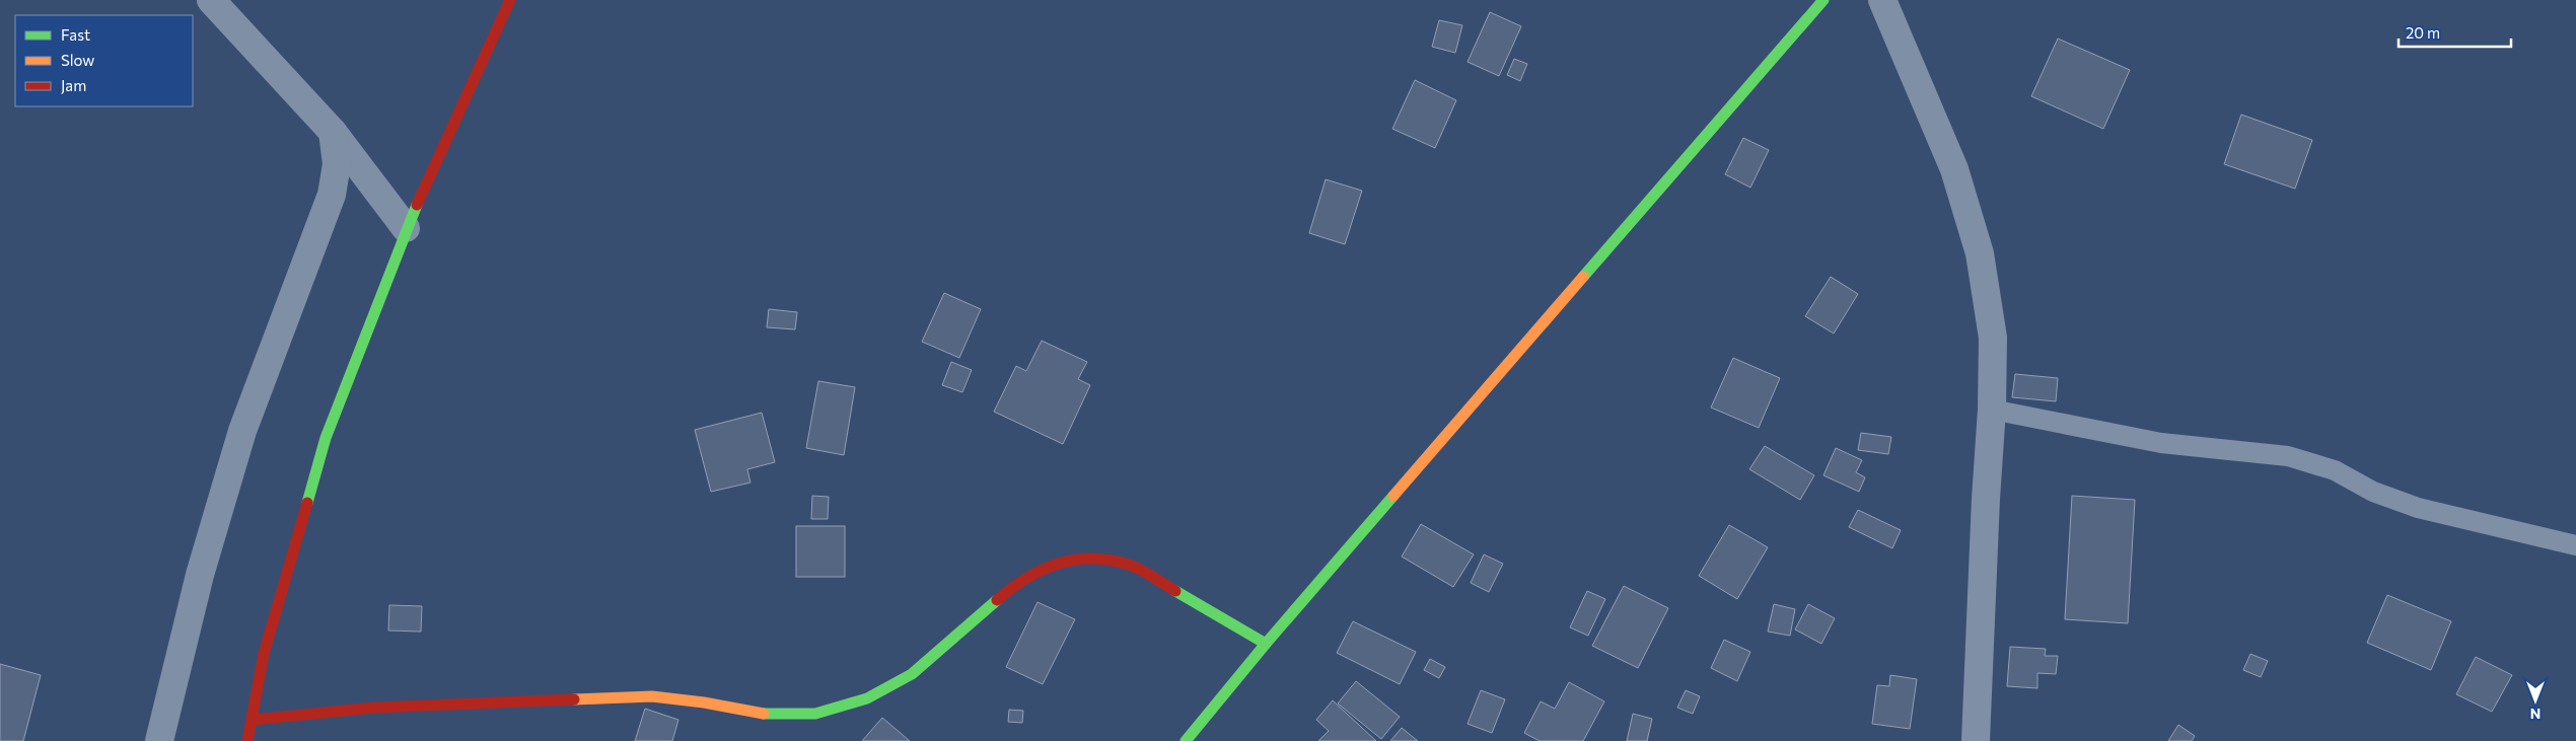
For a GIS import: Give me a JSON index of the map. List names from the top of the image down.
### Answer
{
  "legend": ["Fast", "Slow", "Jam"],
  "scale_bar": "20 m",
  "north": "bottom"
}
